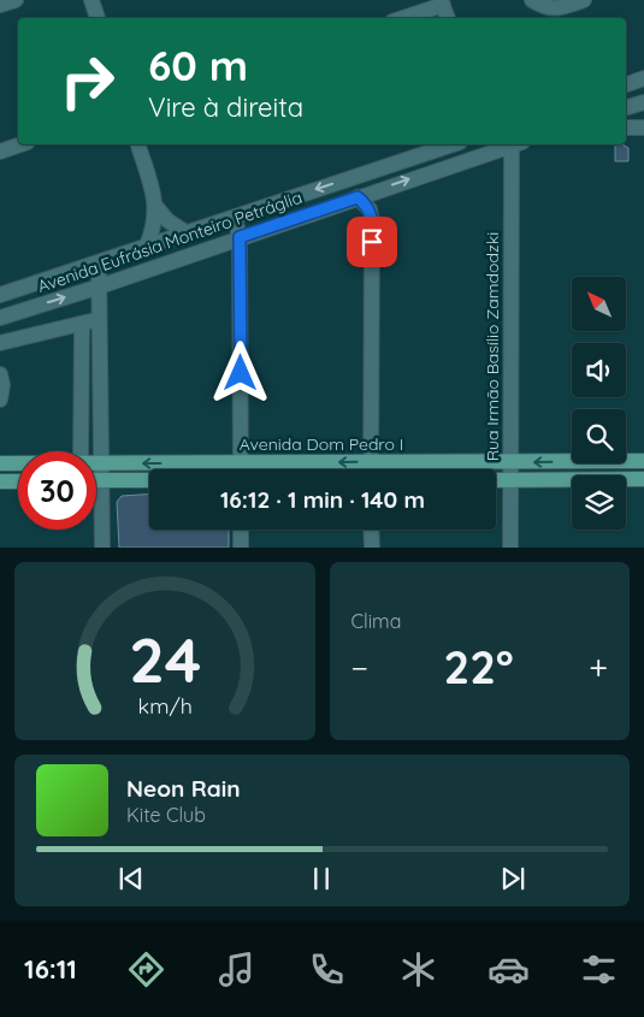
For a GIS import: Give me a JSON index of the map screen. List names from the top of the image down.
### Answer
{
  "streets": {
    "main road": ["Avenida Dom Pedro I"],
    "street": ["Avenida Eufrásia Monteiro Petráglia", "Rua Irmão Basílio Zamdodzki"]
  },
  "crossings": [
    ["Rua Irmão Basílio Zamdodzki", "Avenida Dom Pedro I"]
  ],
  "north": "top left",
  "page": {
    "turn": ["60 m", "Vire à direita"],
    "limit": "30",
    "trip": "16:12 · 1 min · 140 m",
    "tile": "Clima",
    "heat": ["−", "22°", "+"],
    "song": ["Neon Rain", "Kite Club"],
    "tabs": "16:11",
    "gauge": ["24", "km/h"]
  }
}
